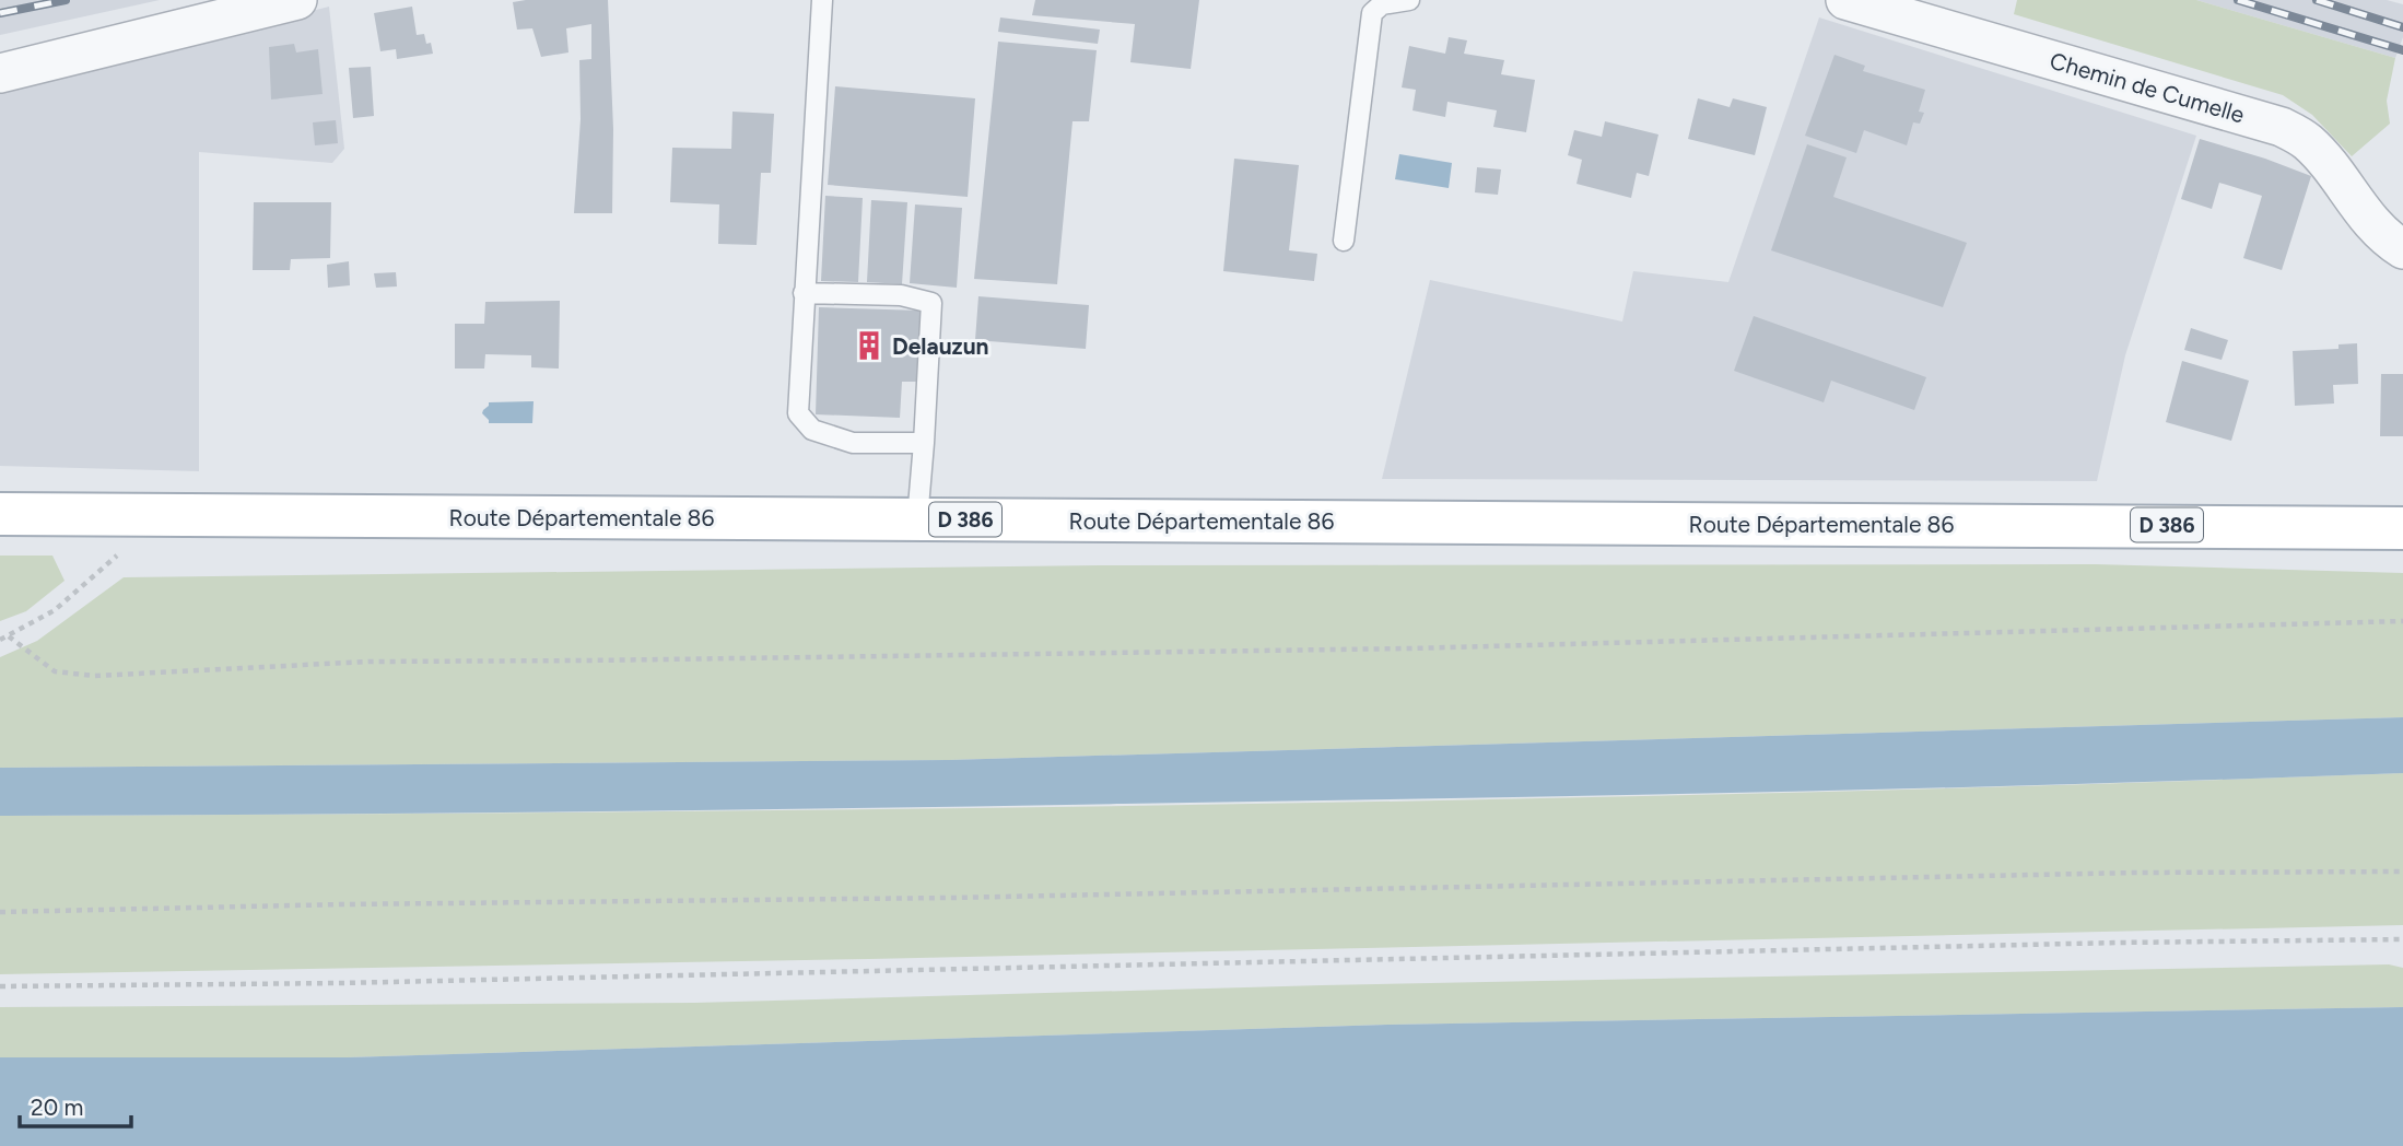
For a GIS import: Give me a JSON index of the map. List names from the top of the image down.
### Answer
{
  "streets": {
    "main road": ["Route Départementale 86", "D 386"],
    "street": ["Chemin de Cumelle"]
  },
  "places": {
    "building": ["Delauzun"]
  },
  "scale_bar": "20 m"
}
